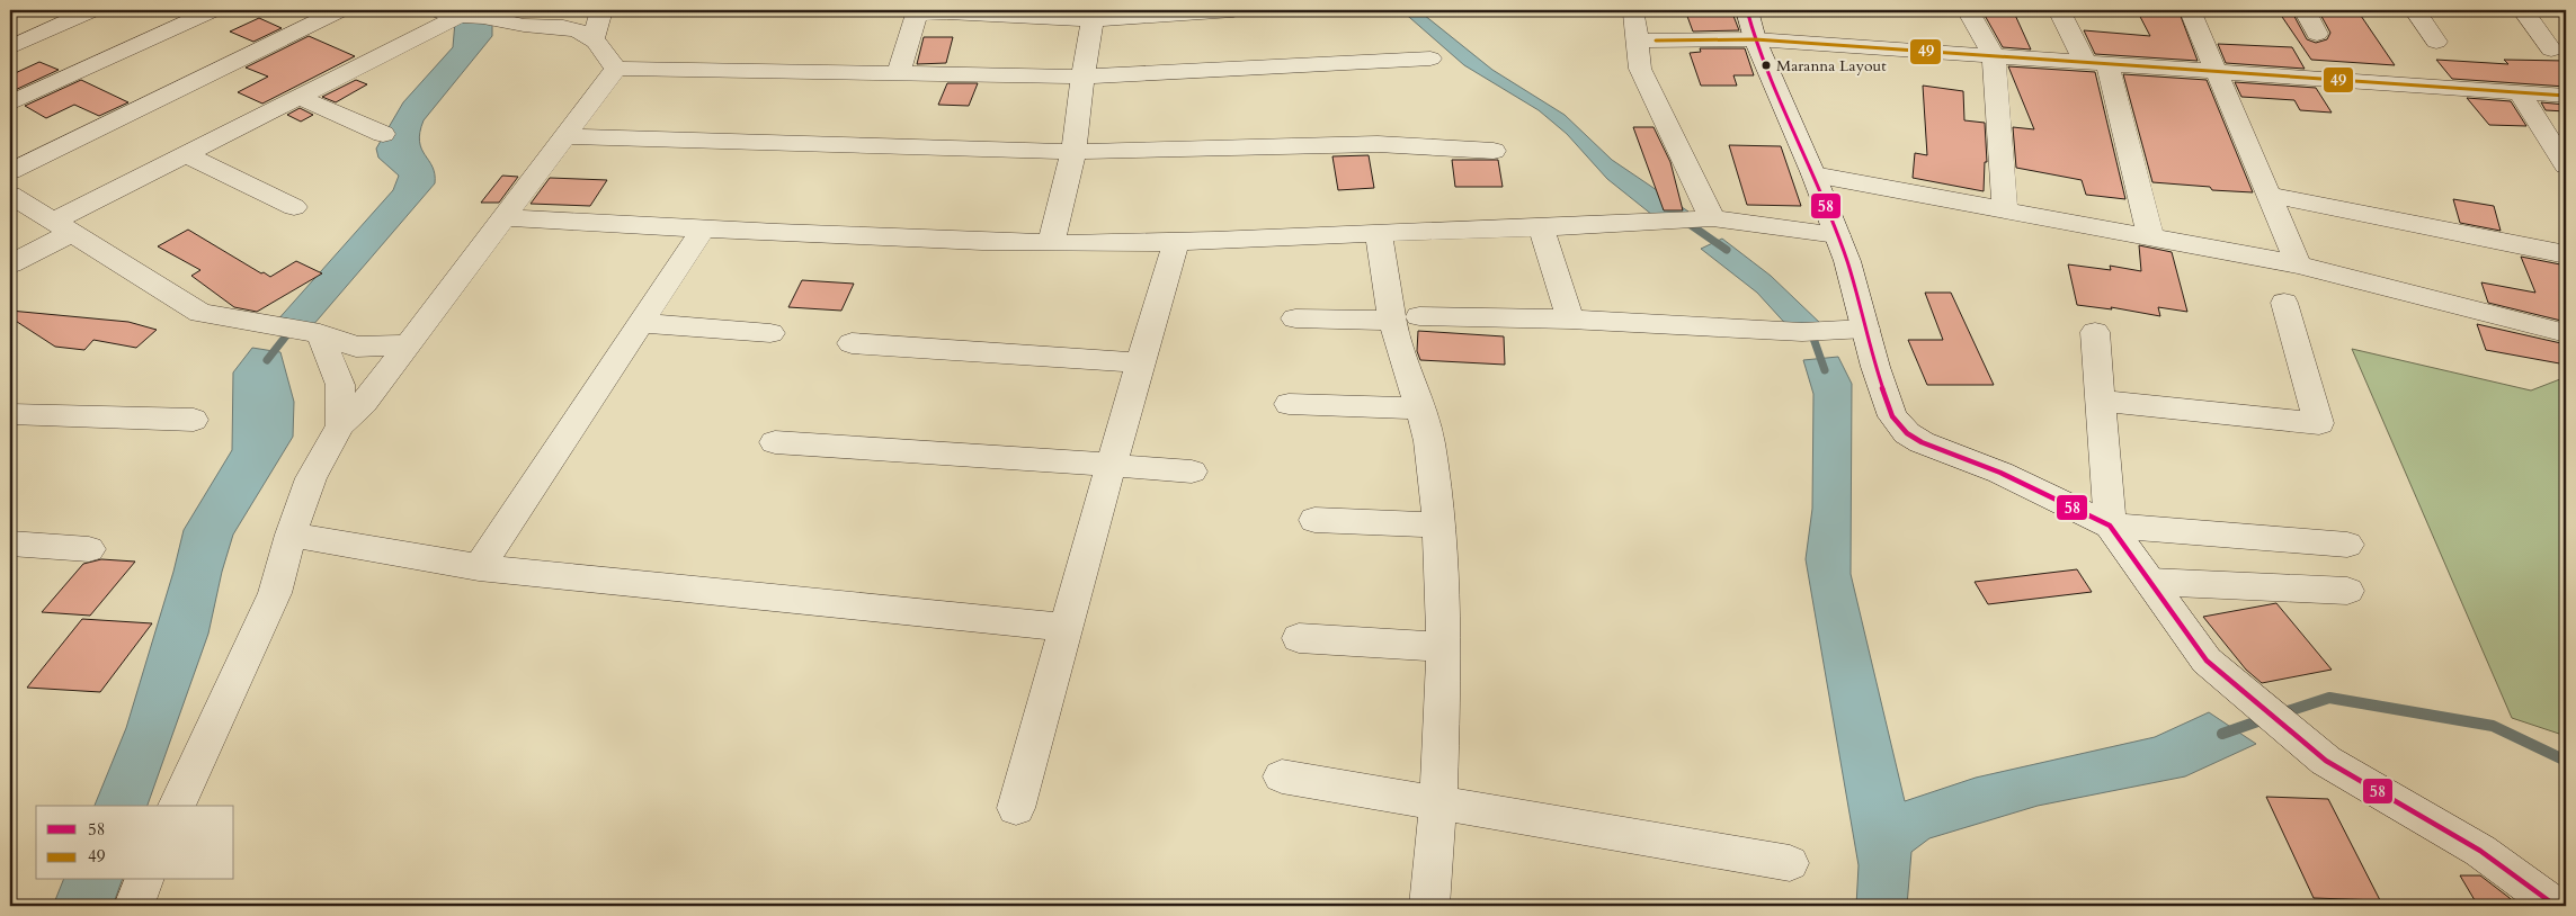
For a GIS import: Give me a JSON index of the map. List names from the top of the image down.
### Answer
{
  "places": ["Maranna Layout"],
  "lines": ["transit line 58", "transit line 49"],
  "legend": ["58", "49"]
}
